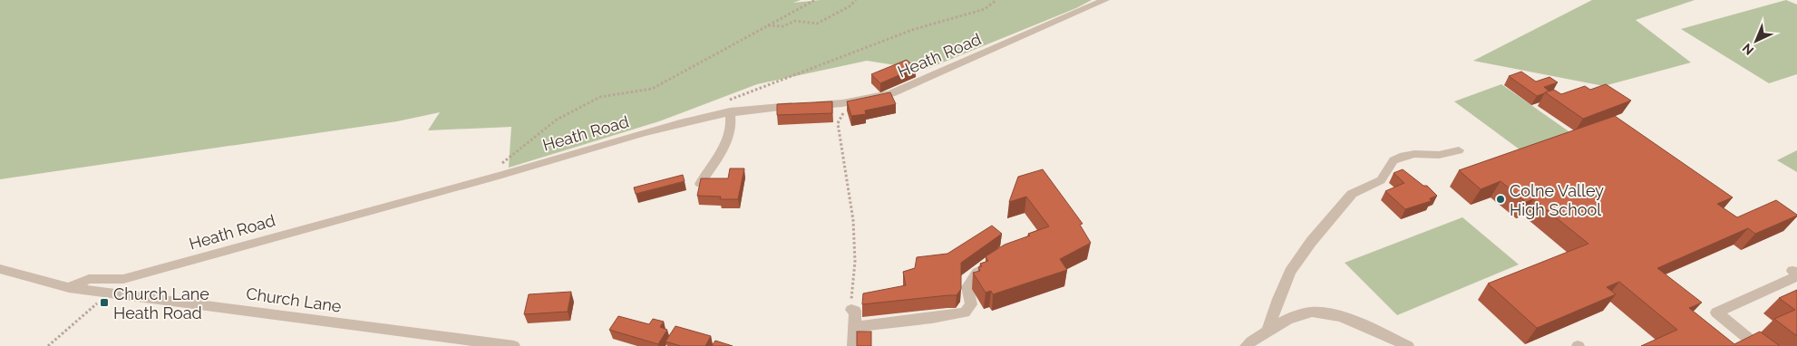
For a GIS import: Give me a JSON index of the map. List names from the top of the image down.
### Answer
{
  "streets": {
    "street": ["Heath Road", "Church Lane"]
  },
  "crossings": [
    ["Heath Road", "Church Lane"]
  ],
  "places": {
    "other": ["Colne Valley High School"],
    "transit": ["Church Lane Heath Road"]
  },
  "north": "bottom left"
}
